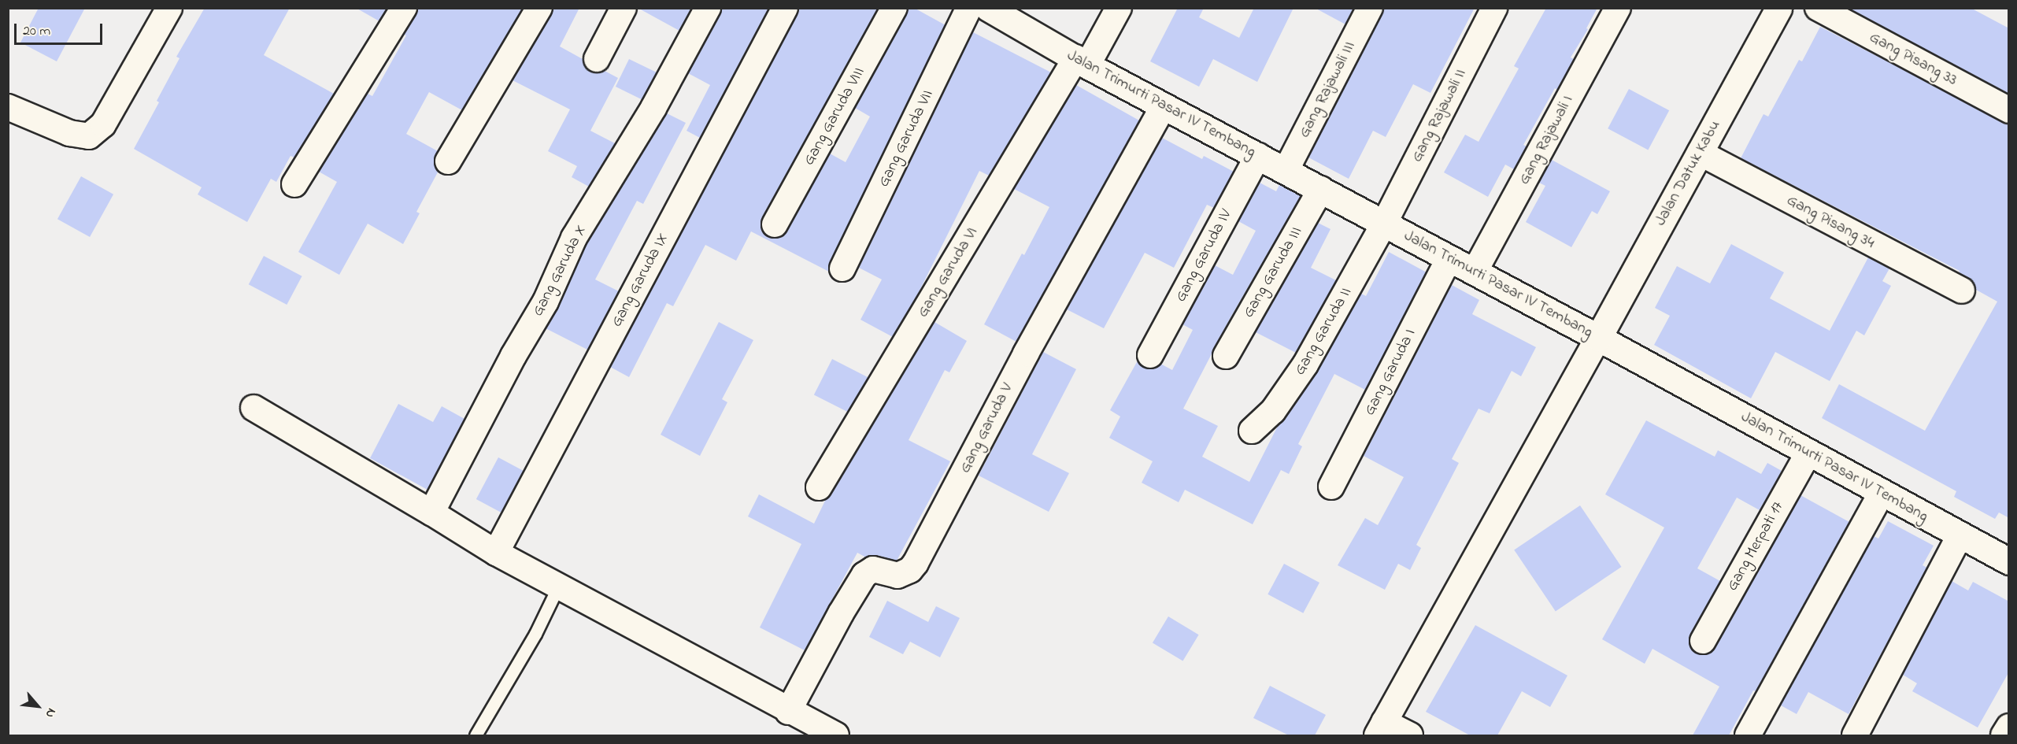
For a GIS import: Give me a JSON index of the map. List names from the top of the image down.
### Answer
{
  "streets": {
    "street": [
      "Gang Pisang 33",
      "Gang Rajawali III",
      "Jalan Trimurti Pasar IV Tembang",
      "Gang Rajawali II",
      "Gang Garuda VIII",
      "Gang Garuda VII",
      "Gang Rajawali I",
      "Jalan Datuk Kabu",
      "Gang Pisang 34",
      "Gang Garuda IV",
      "Gang Garuda X",
      "Gang Garuda VI",
      "Gang Garuda III",
      "Gang Garuda IX",
      "Gang Garuda II",
      "Gang Garuda I",
      "Gang Garuda V",
      "Gang Merpati 17"
    ]
  },
  "crossings": [
    ["Gang Rajawali III", "Jalan Trimurti Pasar IV Tembang"],
    ["Jalan Trimurti Pasar IV Tembang", "Gang Rajawali II"],
    ["Jalan Trimurti Pasar IV Tembang", "Gang Rajawali I"],
    ["Jalan Trimurti Pasar IV Tembang", "Jalan Datuk Kabu"],
    ["Jalan Trimurti Pasar IV Tembang", "Gang Garuda IV"],
    ["Jalan Trimurti Pasar IV Tembang", "Gang Garuda VI"],
    ["Jalan Trimurti Pasar IV Tembang", "Gang Garuda III"],
    ["Jalan Trimurti Pasar IV Tembang", "Gang Garuda II"],
    ["Jalan Trimurti Pasar IV Tembang", "Gang Garuda I"],
    ["Jalan Trimurti Pasar IV Tembang", "Gang Garuda V"],
    ["Jalan Trimurti Pasar IV Tembang", "Gang Merpati 17"],
    ["Gang Rajawali II", "Gang Garuda II"],
    ["Jalan Datuk Kabu", "Gang Pisang 34"]
  ],
  "scale_bar": "20 m",
  "north": "bottom right"
}
